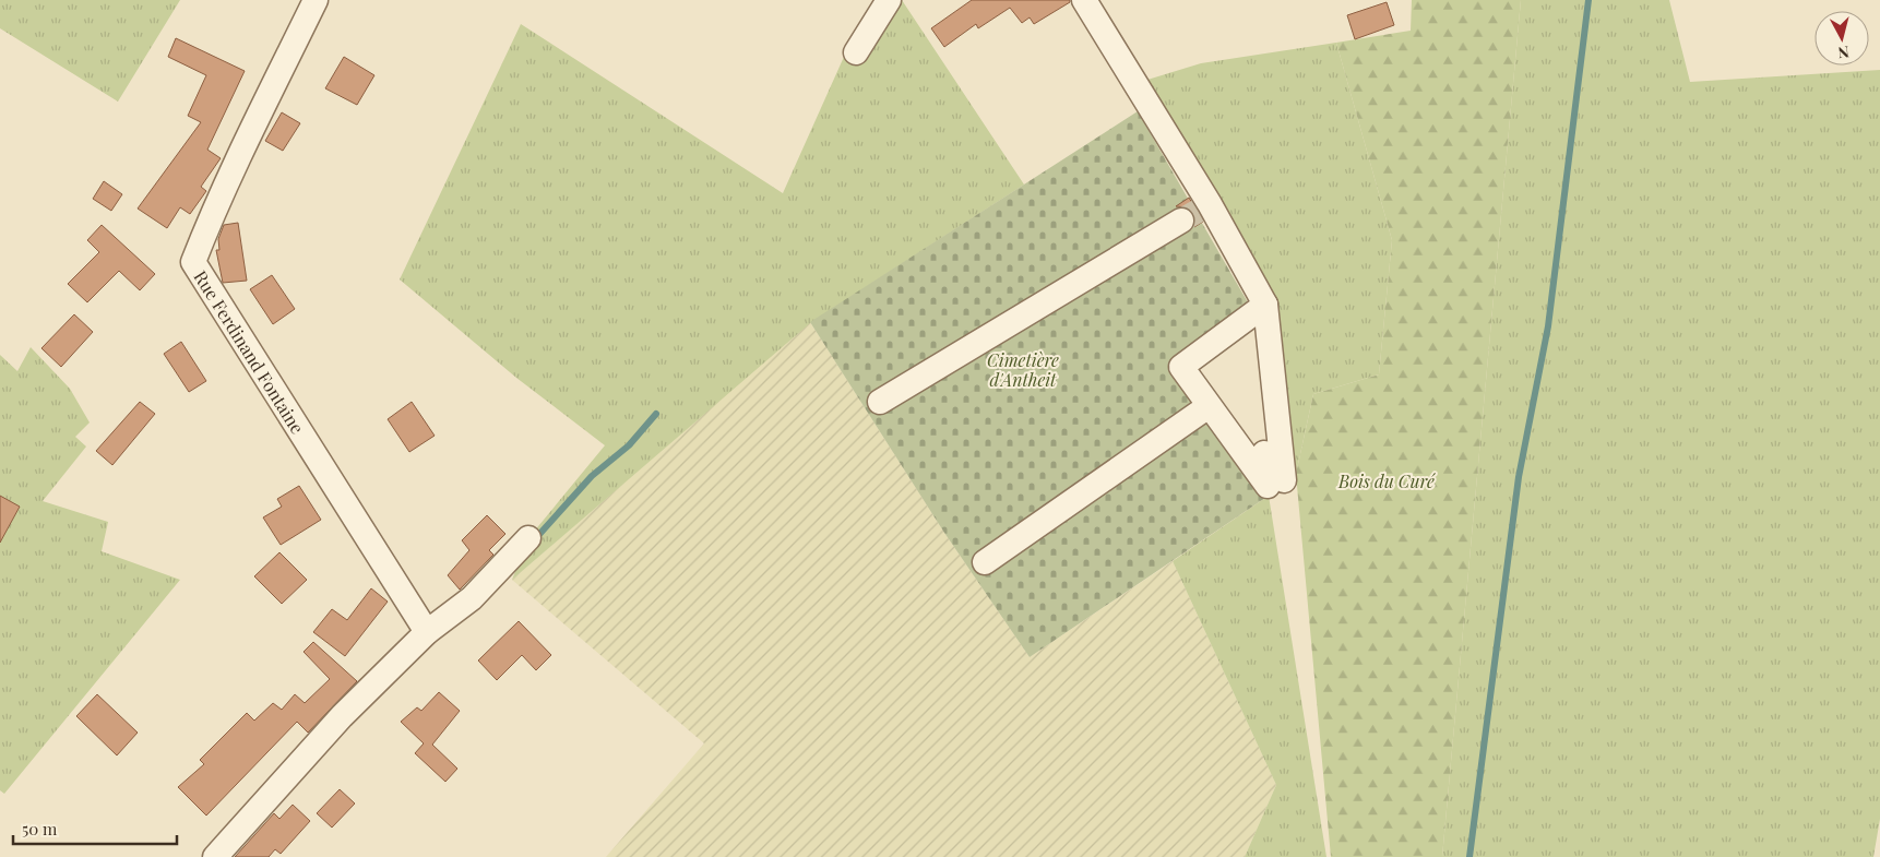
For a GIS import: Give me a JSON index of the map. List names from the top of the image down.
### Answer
{
  "streets": {
    "street": ["Rue Ferdinand Fontaine"]
  },
  "parks": ["Cimetière d'Antheit", "Bois du Curé"],
  "scale_bar": "50 m",
  "north": "bottom"
}
